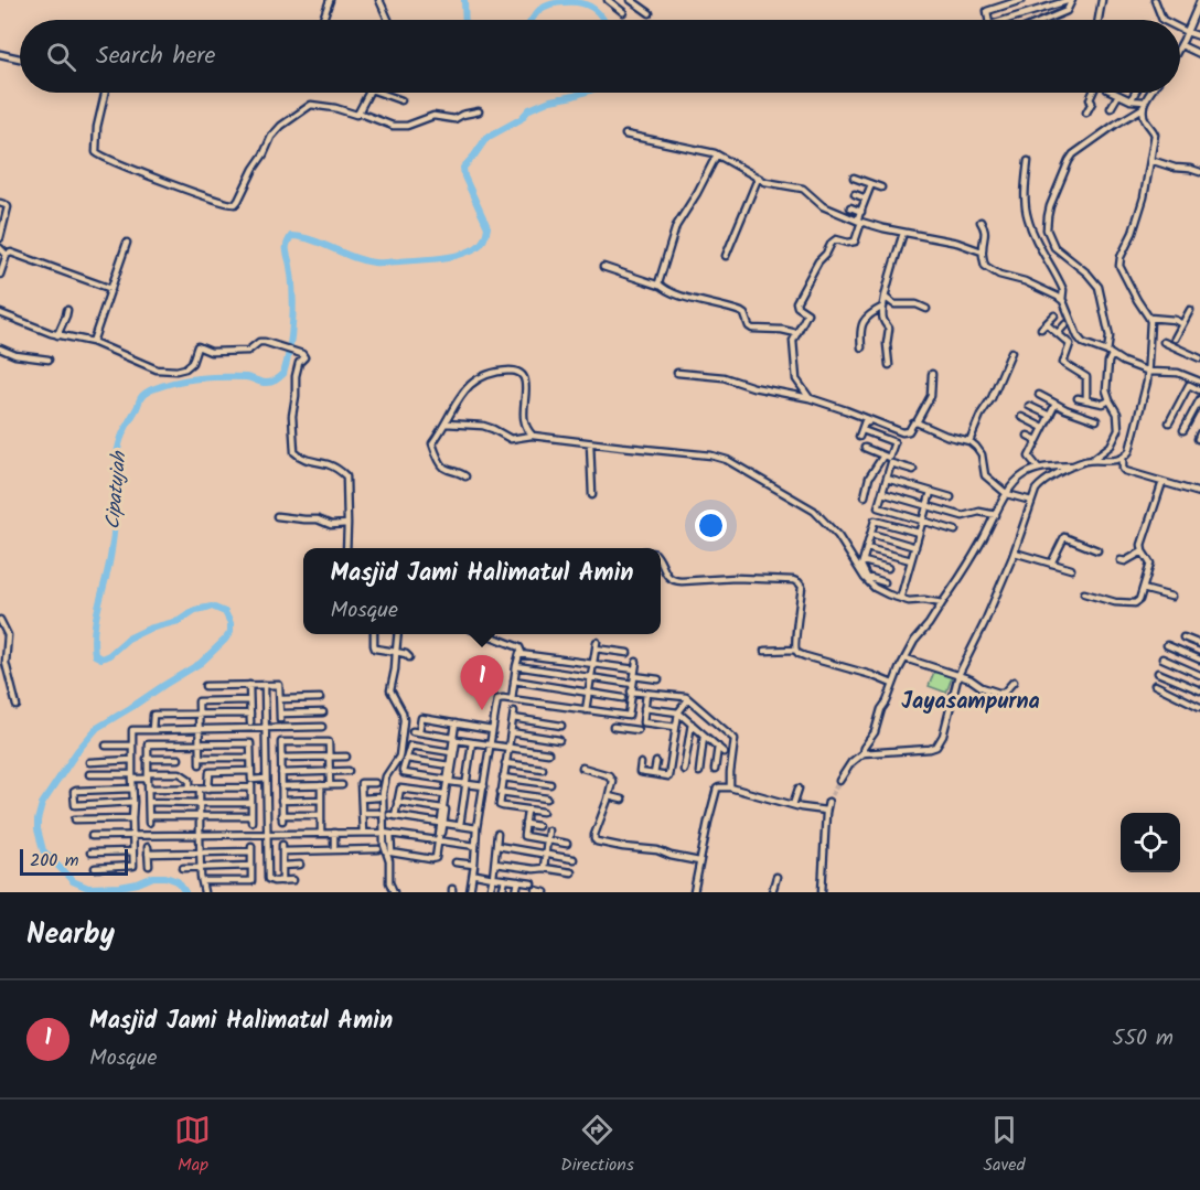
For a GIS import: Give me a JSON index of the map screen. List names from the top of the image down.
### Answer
{
  "districts": ["Jayasampurna"],
  "water": ["Cipatujah"],
  "scale_bar": "200 m",
  "page": {
    "search": "Search here",
    "popup": ["Masjid Jami Halimatul Amin", "Mosque"],
    "pins": "1",
    "scale": "200 m",
    "heading": "Nearby",
    "list": [
      {
        "mark": "1",
        "name": "Masjid Jami Halimatul Amin",
        "note": "Mosque",
        "value": "550 m"
      }
    ],
    "nav": ["Map", "Directions", "Saved"]
  }
}
